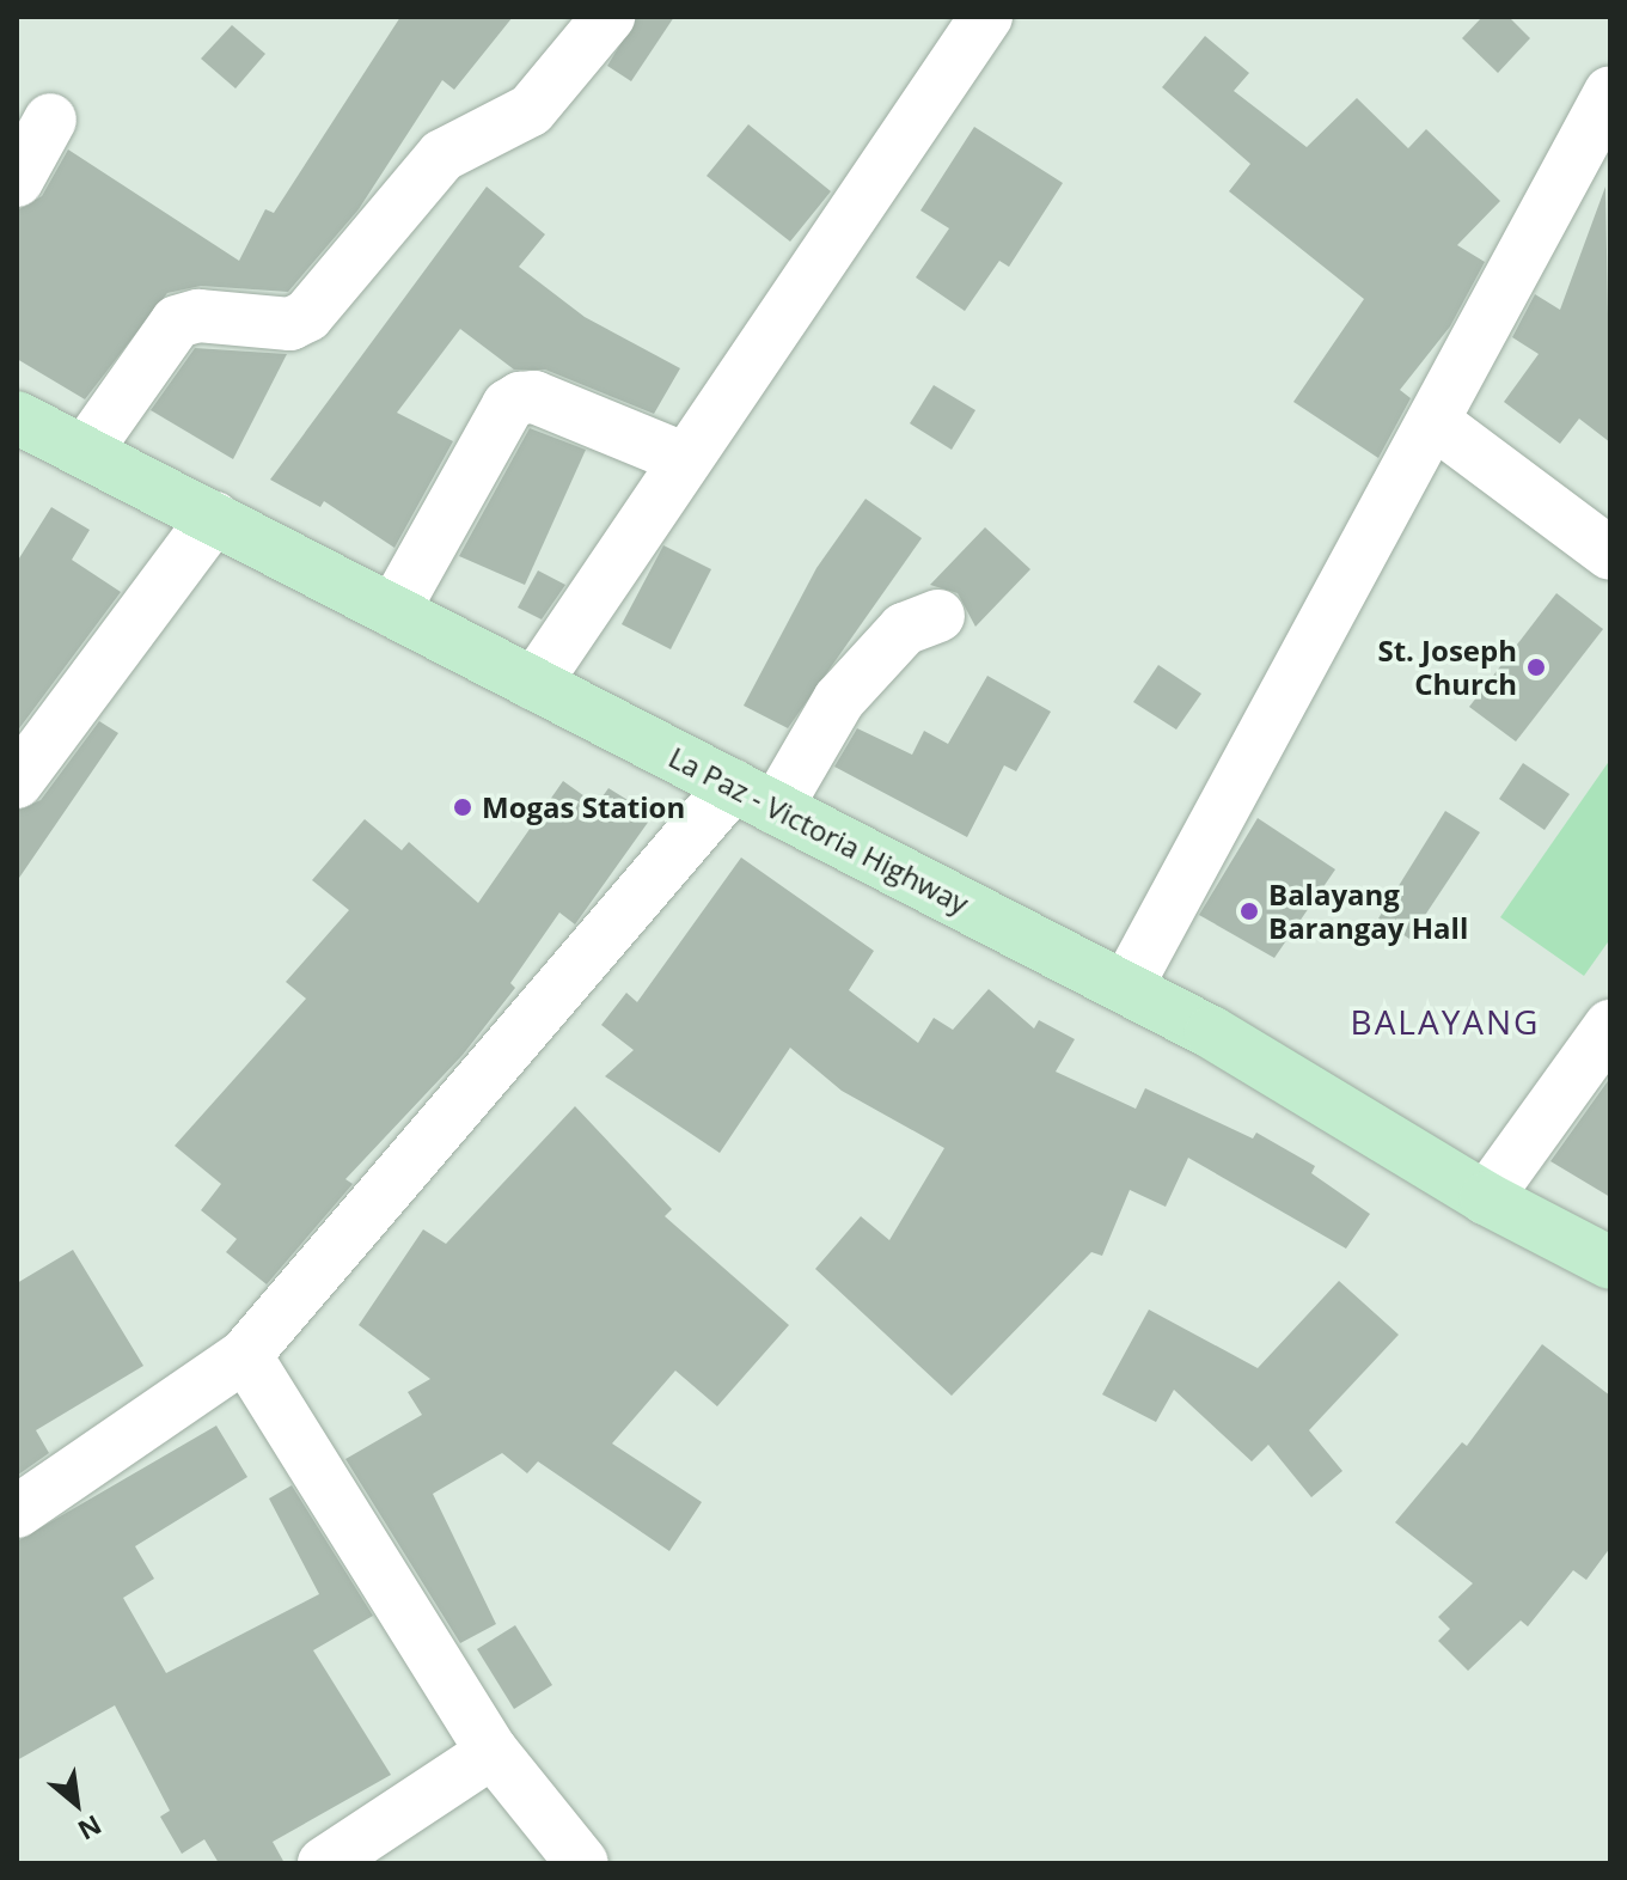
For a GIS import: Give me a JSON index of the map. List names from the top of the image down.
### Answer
{
  "streets": {
    "main road": ["La Paz - Victoria Highway"]
  },
  "districts": ["BALAYANG"],
  "places": ["St. Joseph Church", "Mogas Station", "Balayang Barangay Hall"],
  "north": "bottom right"
}
